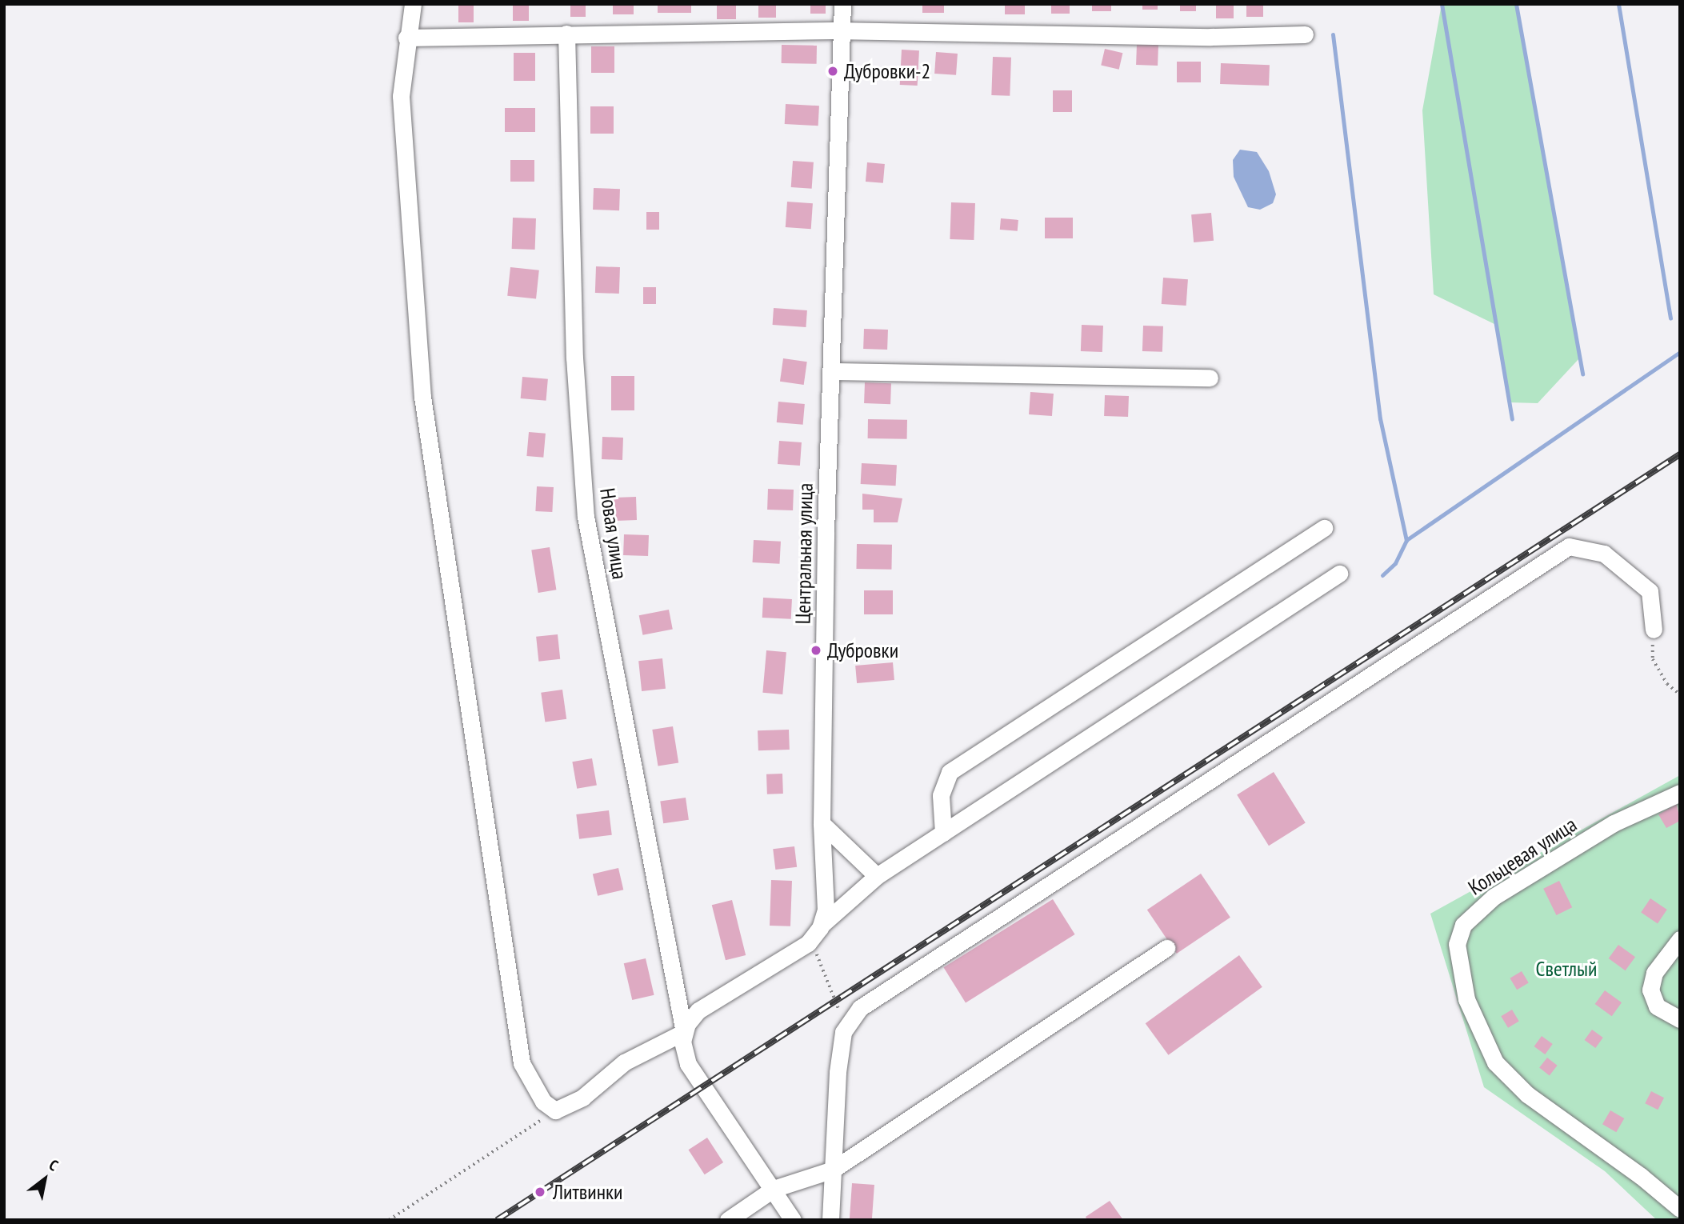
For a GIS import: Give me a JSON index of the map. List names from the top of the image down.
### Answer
{
  "streets": {
    "street": ["Новая улица", "Центральная улица", "Кольцевая улица"]
  },
  "parks": ["Светлый"],
  "places": ["Дубровки-2", "Дубровки", "Литвинки"],
  "north": "top right"
}
